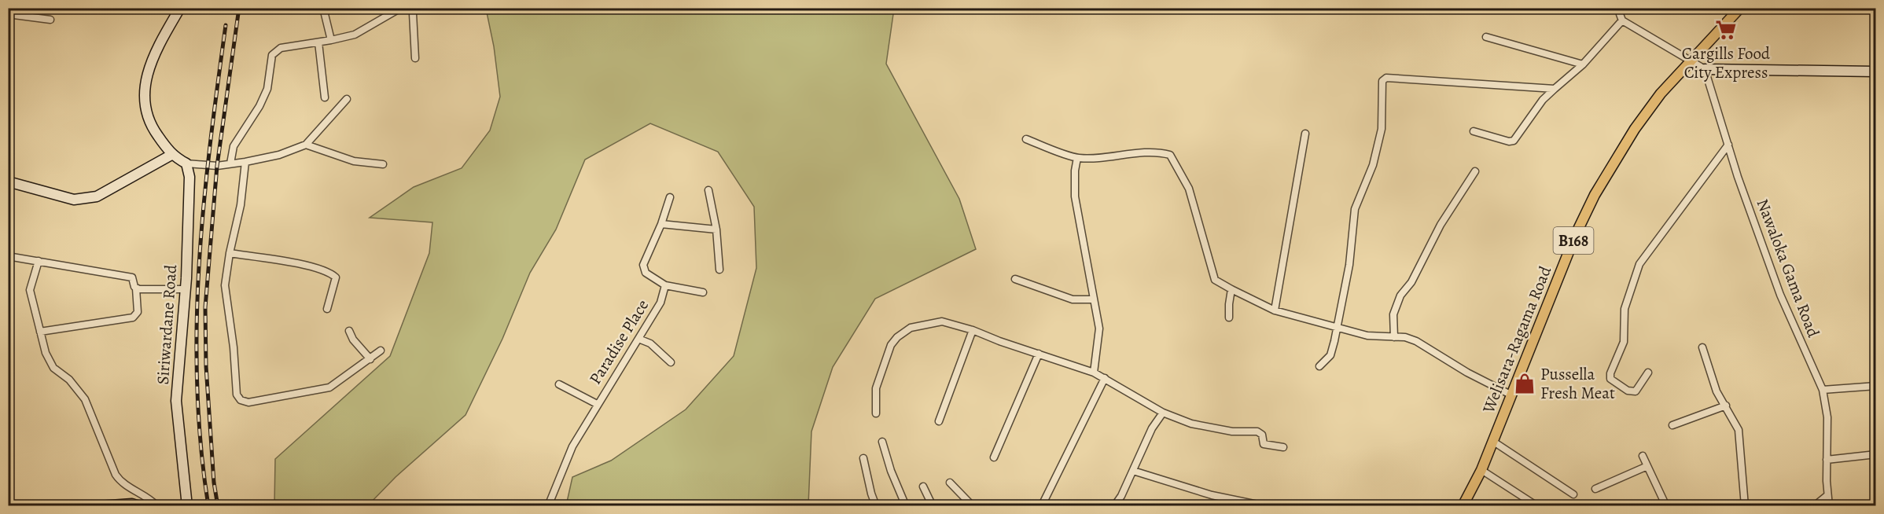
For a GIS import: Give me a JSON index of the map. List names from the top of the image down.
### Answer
{
  "streets": {
    "main road": ["B168", "Welisara-Ragama Road"],
    "street": ["Nawaloka Gama Road", "Siriwardane Road", "Paradise Place"]
  },
  "places": {
    "supermarket": ["Cargills Food City Express"],
    "shop": ["Pussella Fresh Meat"]
  }
}
